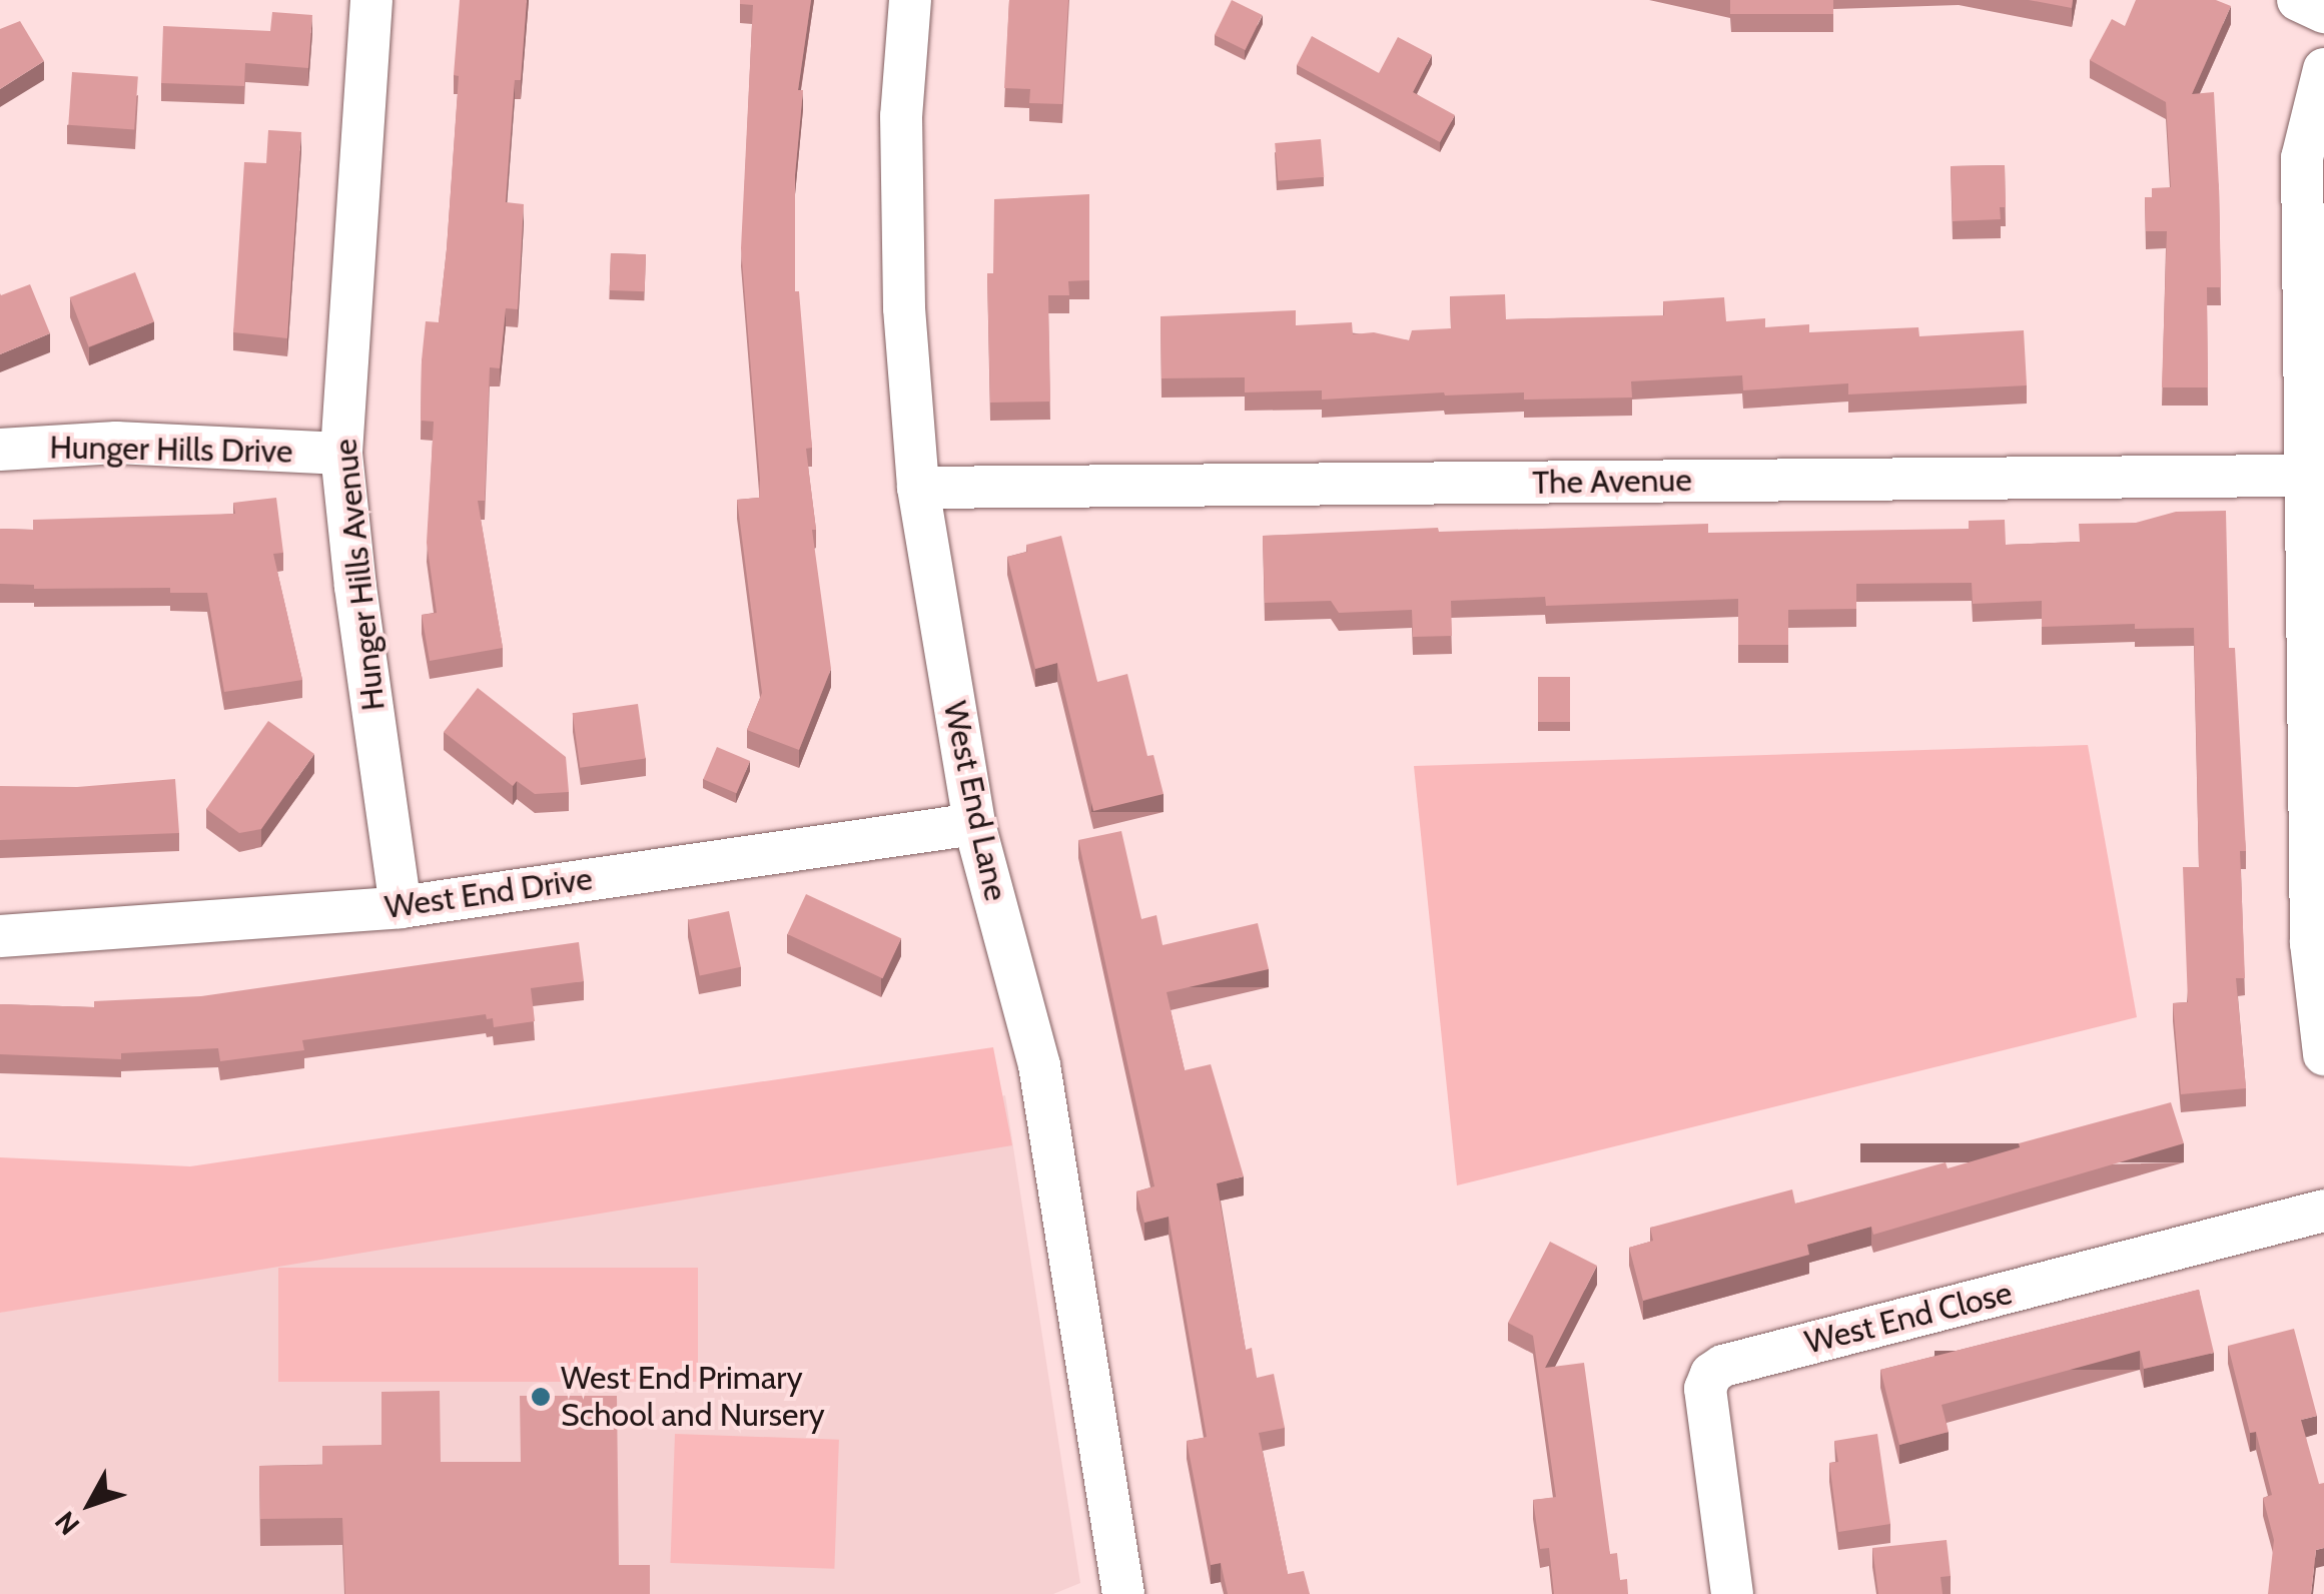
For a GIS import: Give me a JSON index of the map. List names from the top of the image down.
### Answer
{
  "streets": {
    "street": [
      "Hunger Hills Drive",
      "The Avenue",
      "Hunger Hills Avenue",
      "West End Lane",
      "West End Drive",
      "West End Close"
    ]
  },
  "crossings": [
    ["Hunger Hills Drive", "Hunger Hills Avenue"],
    ["The Avenue", "West End Lane"],
    ["Hunger Hills Avenue", "West End Drive"],
    ["West End Lane", "West End Drive"]
  ],
  "places": ["West End Primary School and Nursery"],
  "north": "bottom left"
}
